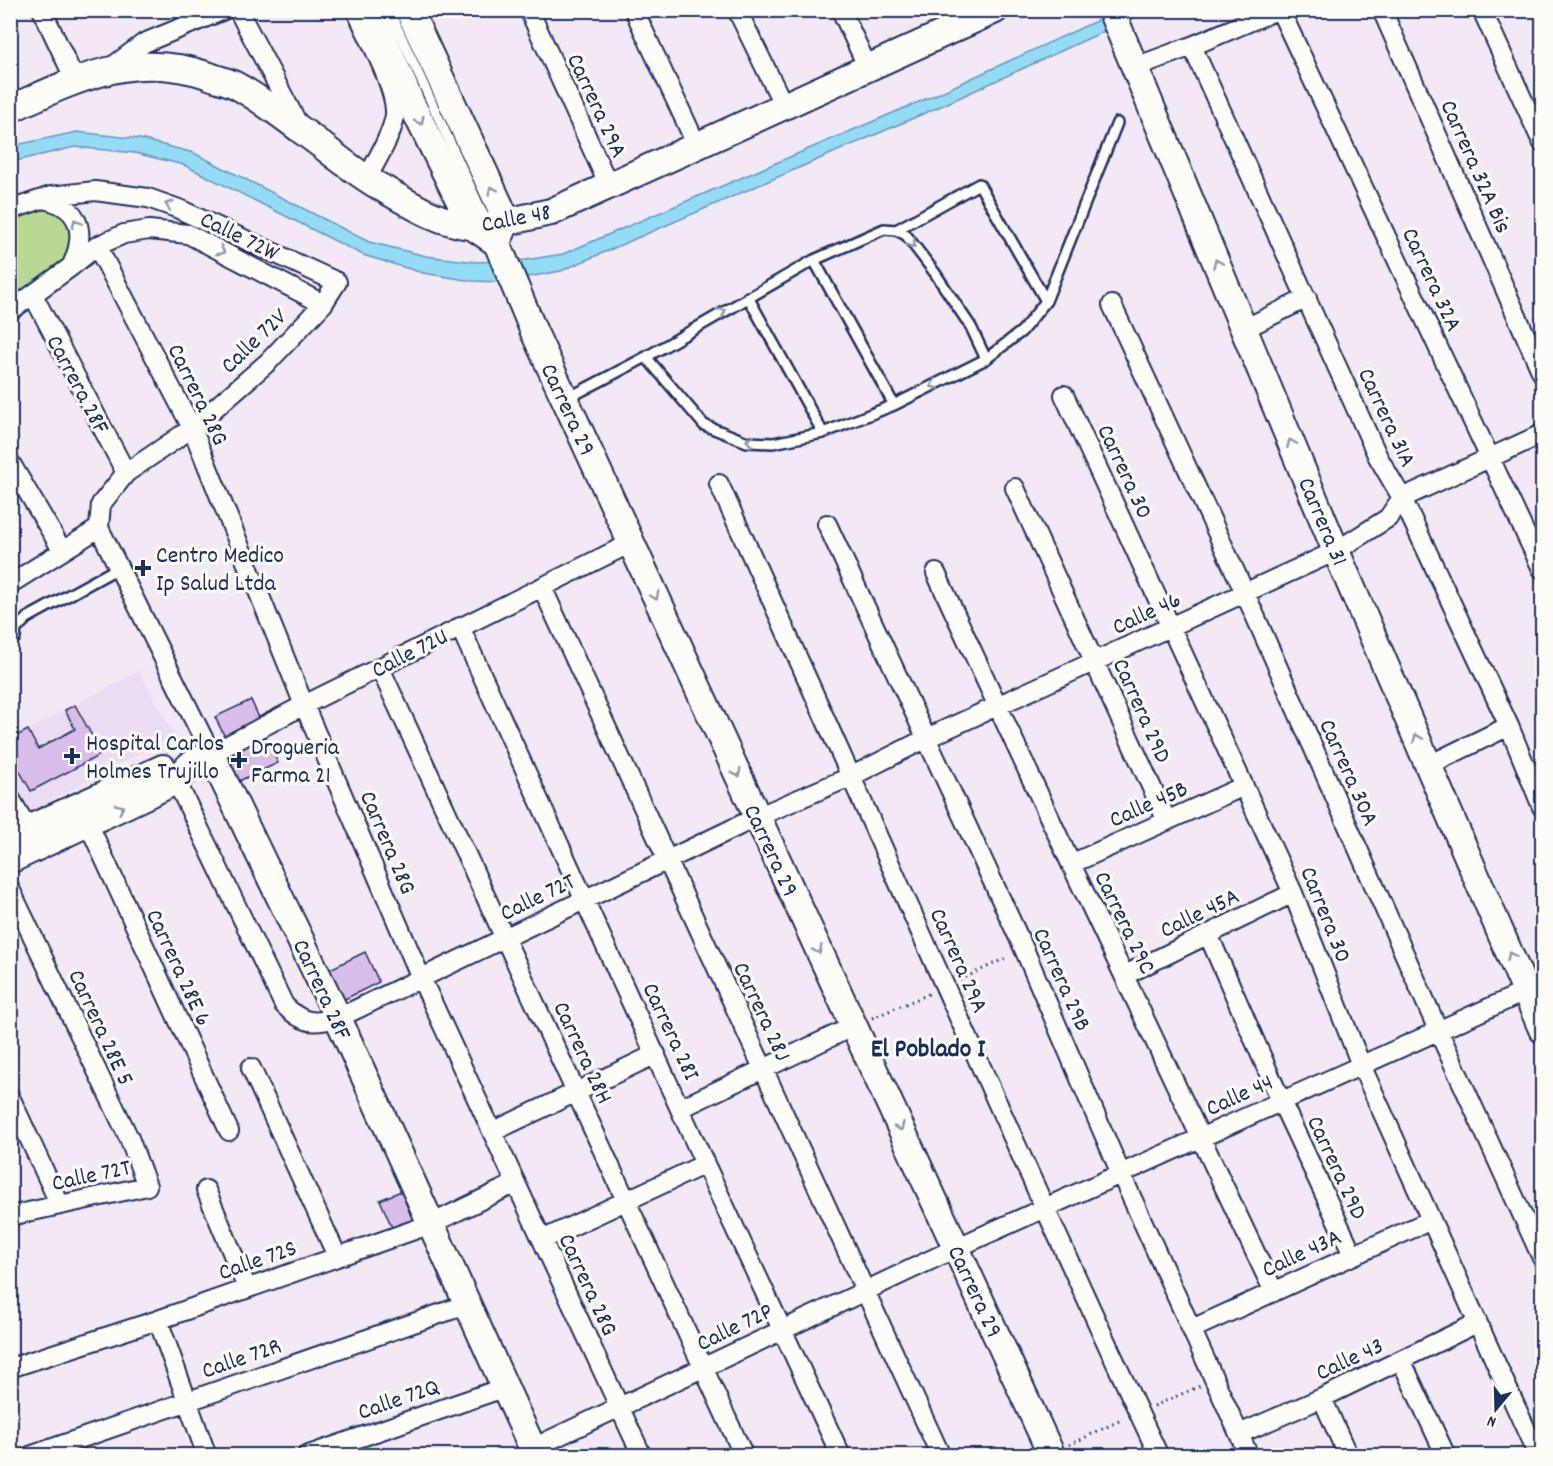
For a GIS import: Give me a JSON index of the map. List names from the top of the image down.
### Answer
{
  "streets": {
    "street": [
      "Carrera 29A",
      "Carrera 32A Bis",
      "Calle 48",
      "Calle 72W",
      "Carrera 32A",
      "Calle 72V",
      "Carrera 28F",
      "Carrera 28G",
      "Carrera 29",
      "Carrera 31A",
      "Carrera 30",
      "Carrera 31",
      "Calle 46",
      "Calle 72U",
      "Carrera 29D",
      "Carrera 30A",
      "Calle 45B",
      "Calle 72T",
      "Calle 45A",
      "Carrera 29C",
      "Carrera 28E 6",
      "Carrera 29B",
      "Carrera 28J",
      "Carrera 28E 5",
      "Carrera 28I",
      "Carrera 28H",
      "Calle 44",
      "Calle 43A",
      "Calle 72S",
      "Calle 72P",
      "Calle 72R",
      "Calle 43",
      "Calle 72Q"
    ]
  },
  "crossings": [
    ["Carrera 29A", "Calle 48"],
    ["Carrera 29A", "Calle 46"],
    ["Carrera 29A", "Calle 44"],
    ["Calle 48", "Carrera 29"],
    ["Calle 72W", "Calle 72V"],
    ["Calle 72W", "Carrera 28F"],
    ["Calle 72W", "Carrera 28G"],
    ["Carrera 32A", "Calle 46"],
    ["Calle 72V", "Carrera 28F"],
    ["Calle 72V", "Carrera 28G"],
    ["Carrera 28F", "Calle 72U"],
    ["Carrera 28F", "Calle 72T"],
    ["Carrera 28F", "Calle 72S"],
    ["Carrera 28F", "Calle 72P"],
    ["Carrera 28F", "Calle 72R"],
    ["Carrera 28F", "Calle 72Q"],
    ["Carrera 28G", "Calle 72U"],
    ["Carrera 28G", "Calle 72T"],
    ["Carrera 28G", "Calle 72S"],
    ["Carrera 28G", "Calle 72P"],
    ["Carrera 29", "Calle 46"],
    ["Carrera 29", "Calle 72U"],
    ["Carrera 29", "Calle 72T"],
    ["Carrera 29", "Calle 44"],
    ["Carrera 29", "Calle 72P"],
    ["Carrera 31A", "Calle 46"],
    ["Carrera 30", "Calle 46"],
    ["Carrera 30", "Calle 45B"],
    ["Carrera 30", "Calle 45A"],
    ["Carrera 30", "Calle 44"],
    ["Carrera 30", "Calle 43A"],
    ["Carrera 30", "Calle 43"],
    ["Carrera 31", "Calle 46"],
    ["Carrera 31", "Calle 44"],
    ["Calle 46", "Carrera 29D"],
    ["Calle 46", "Carrera 30A"],
    ["Calle 46", "Calle 72T"],
    ["Calle 46", "Carrera 29C"],
    ["Calle 46", "Carrera 29B"],
    ["Calle 72U", "Calle 72T"],
    ["Calle 72U", "Carrera 28E 6"],
    ["Calle 72U", "Carrera 28J"],
    ["Calle 72U", "Carrera 28I"],
    ["Calle 72U", "Carrera 28H"],
    ["Carrera 29D", "Calle 45B"],
    ["Carrera 29D", "Calle 45A"],
    ["Carrera 29D", "Calle 44"],
    ["Carrera 29D", "Calle 43A"],
    ["Carrera 30A", "Calle 44"],
    ["Calle 45B", "Carrera 29C"],
    ["Calle 72T", "Carrera 28J"],
    ["Calle 72T", "Carrera 28E 5"],
    ["Calle 72T", "Carrera 28I"],
    ["Calle 72T", "Carrera 28H"],
    ["Calle 45A", "Carrera 29C"],
    ["Carrera 29C", "Calle 44"],
    ["Carrera 29C", "Calle 43A"],
    ["Carrera 29B", "Calle 44"],
    ["Carrera 29B", "Calle 43A"],
    ["Carrera 29B", "Calle 43"],
    ["Carrera 28J", "Calle 72P"],
    ["Carrera 28I", "Calle 72P"],
    ["Carrera 28H", "Calle 72P"],
    ["Calle 44", "Calle 72P"]
  ],
  "one_way": ["Carrera 31"],
  "districts": ["El Poblado I"],
  "places": {
    "health": ["Centro Medico Ip Salud Ltda", "Hospital Carlos Holmes Trujillo", "Drogueria Farma 21"]
  },
  "north": "bottom"
}
